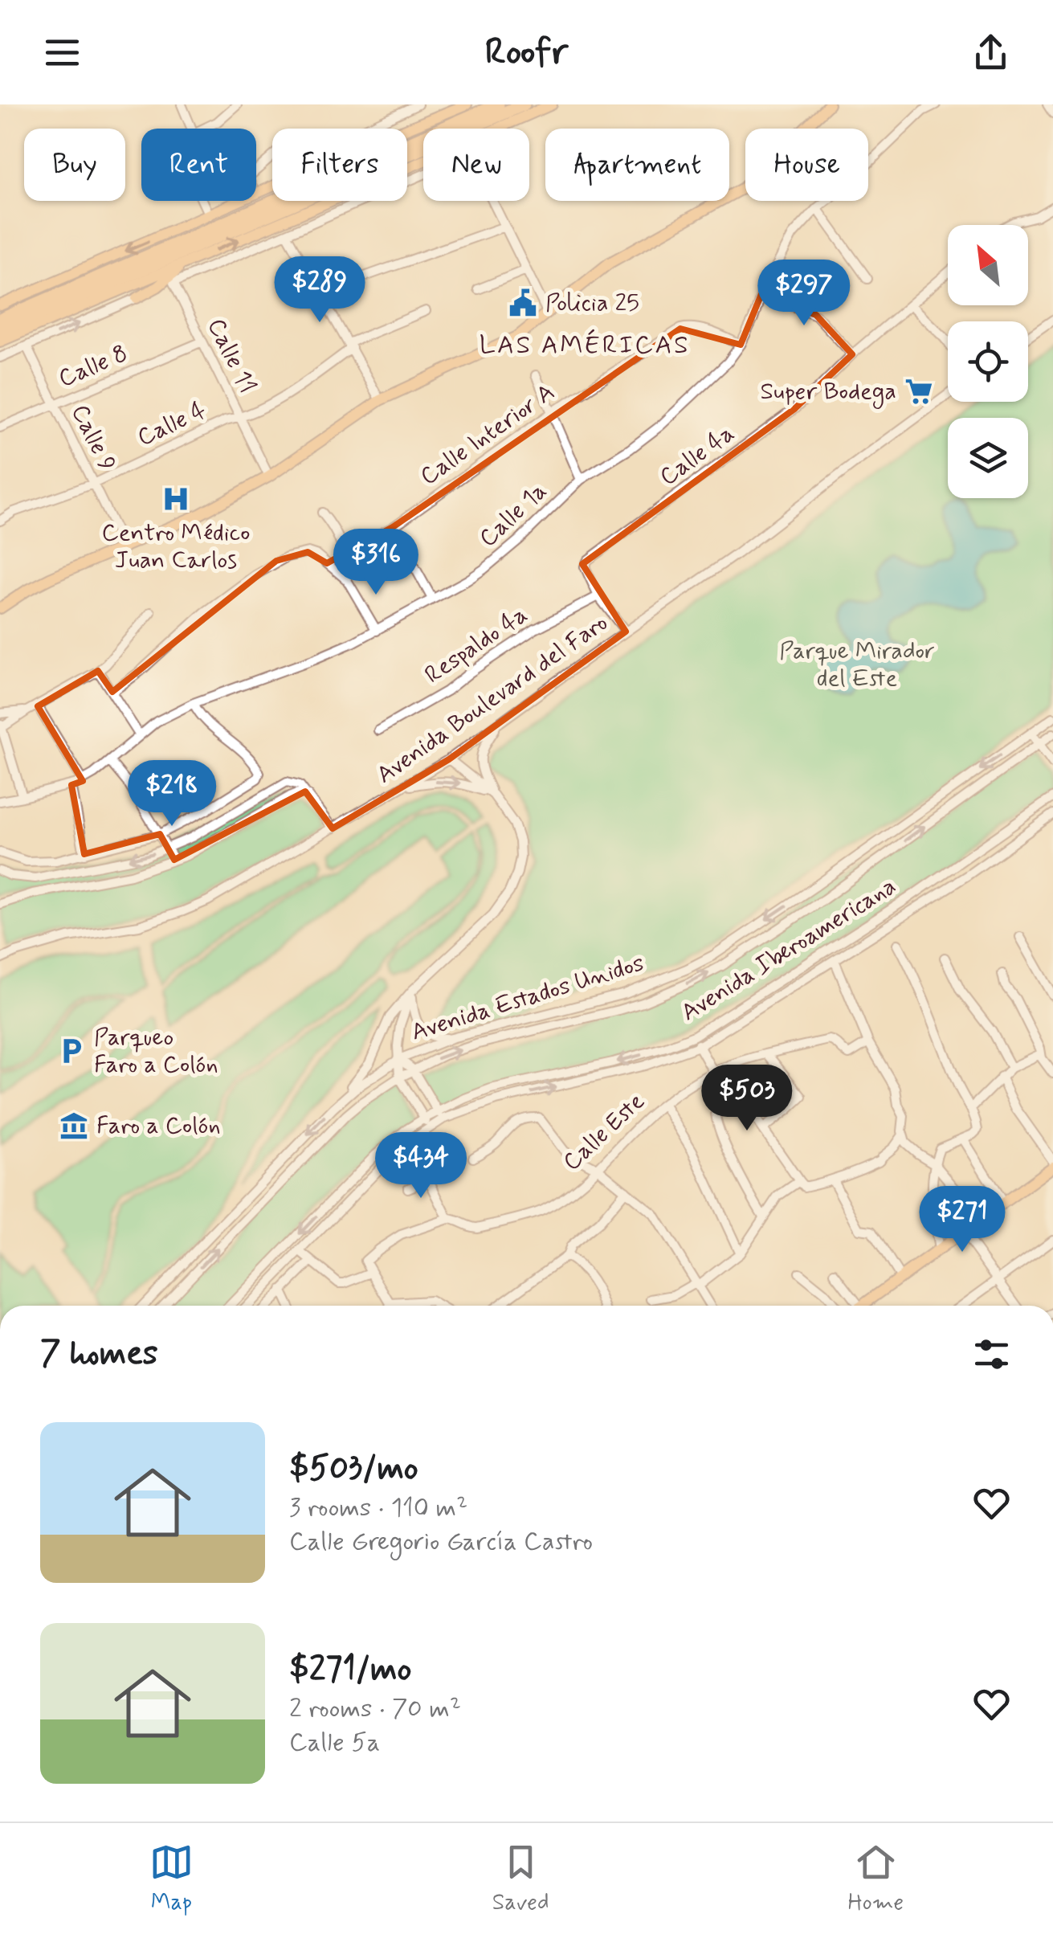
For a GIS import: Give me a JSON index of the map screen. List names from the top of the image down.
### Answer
{
  "streets": {
    "street": [
      "Calle 11",
      "Calle 8",
      "Calle 4",
      "Calle Interior A",
      "Calle 9",
      "Calle 4a",
      "Calle 1a",
      "Respaldo 4a",
      "Avenida Boulevard del Faro",
      "Avenida Iberoamericana",
      "Avenida Estados Unidos",
      "Calle Este"
    ]
  },
  "crossings": [
    ["Calle 11", "Calle 8"],
    ["Calle 11", "Calle 4"],
    ["Calle 8", "Calle 9"],
    ["Calle 4", "Calle 9"],
    ["Calle Interior A", "Calle 1a"],
    ["Calle 4a", "Respaldo 4a"],
    ["Calle 4a", "Avenida Boulevard del Faro"]
  ],
  "districts": ["LAS AMÉRICAS"],
  "parks": ["Parque Mirador del Este"],
  "places": {
    "public building": ["Policia 25"],
    "supermarket": ["Super Bodega"],
    "hospital": ["Centro Médico Juan Carlos"],
    "parking": ["Parqueo Faro a Colón"],
    "museum": ["Faro a Colón"]
  },
  "north": "top left",
  "page": {
    "header": "Roofr",
    "chip": [
      "Buy",
      "Rent",
      "Filters",
      "New",
      "Apartment",
      "House"
    ],
    "price": [
      "$289",
      "$297",
      "$316",
      "$218",
      "$503",
      "$434",
      "$271"
    ],
    "heading": "7 homes",
    "list": [
      {
        "name": "$503/mo",
        "note": "3 rooms · 110 m² · Calle Gregorio García Castro"
      },
      {
        "name": "$271/mo",
        "note": "2 rooms · 70 m² · Calle 5a"
      }
    ],
    "tabs": ["Map", "Saved", "Home"]
  }
}
